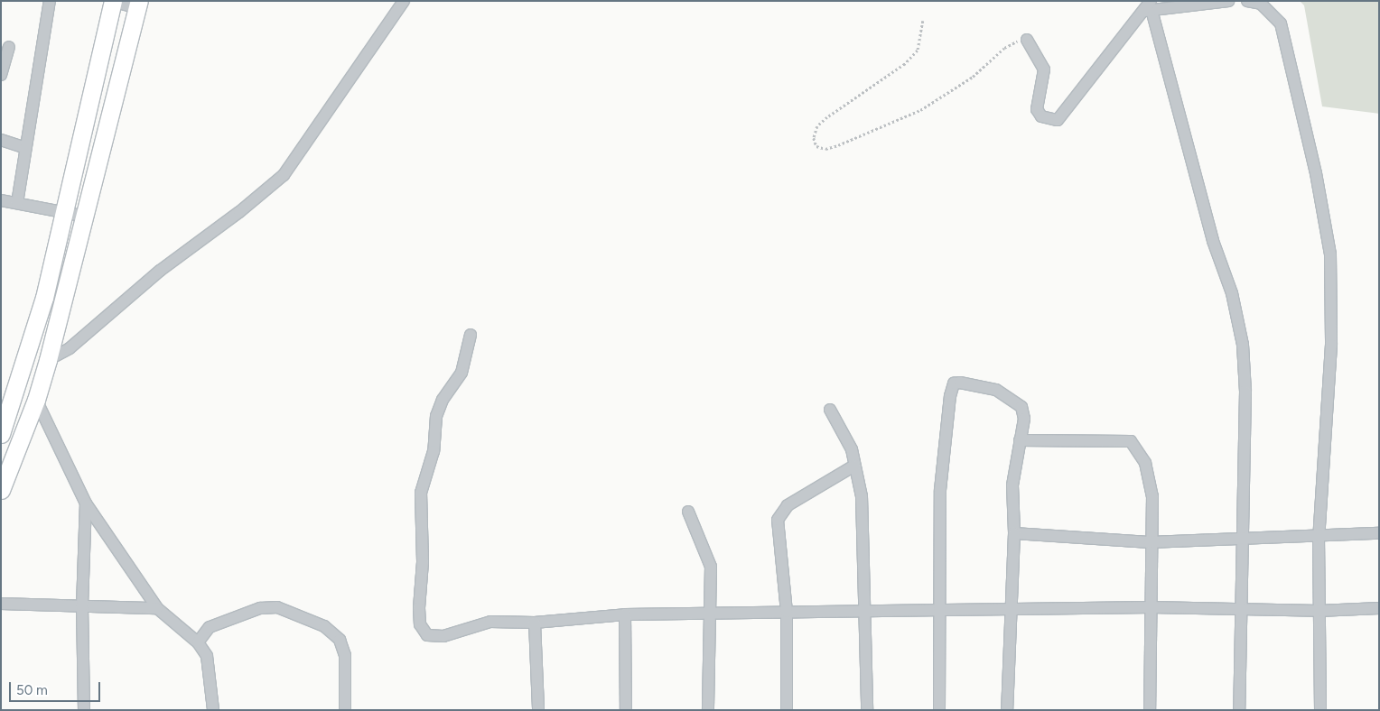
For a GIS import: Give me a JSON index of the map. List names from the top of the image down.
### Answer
{
  "scale_bar": "50 m"
}
